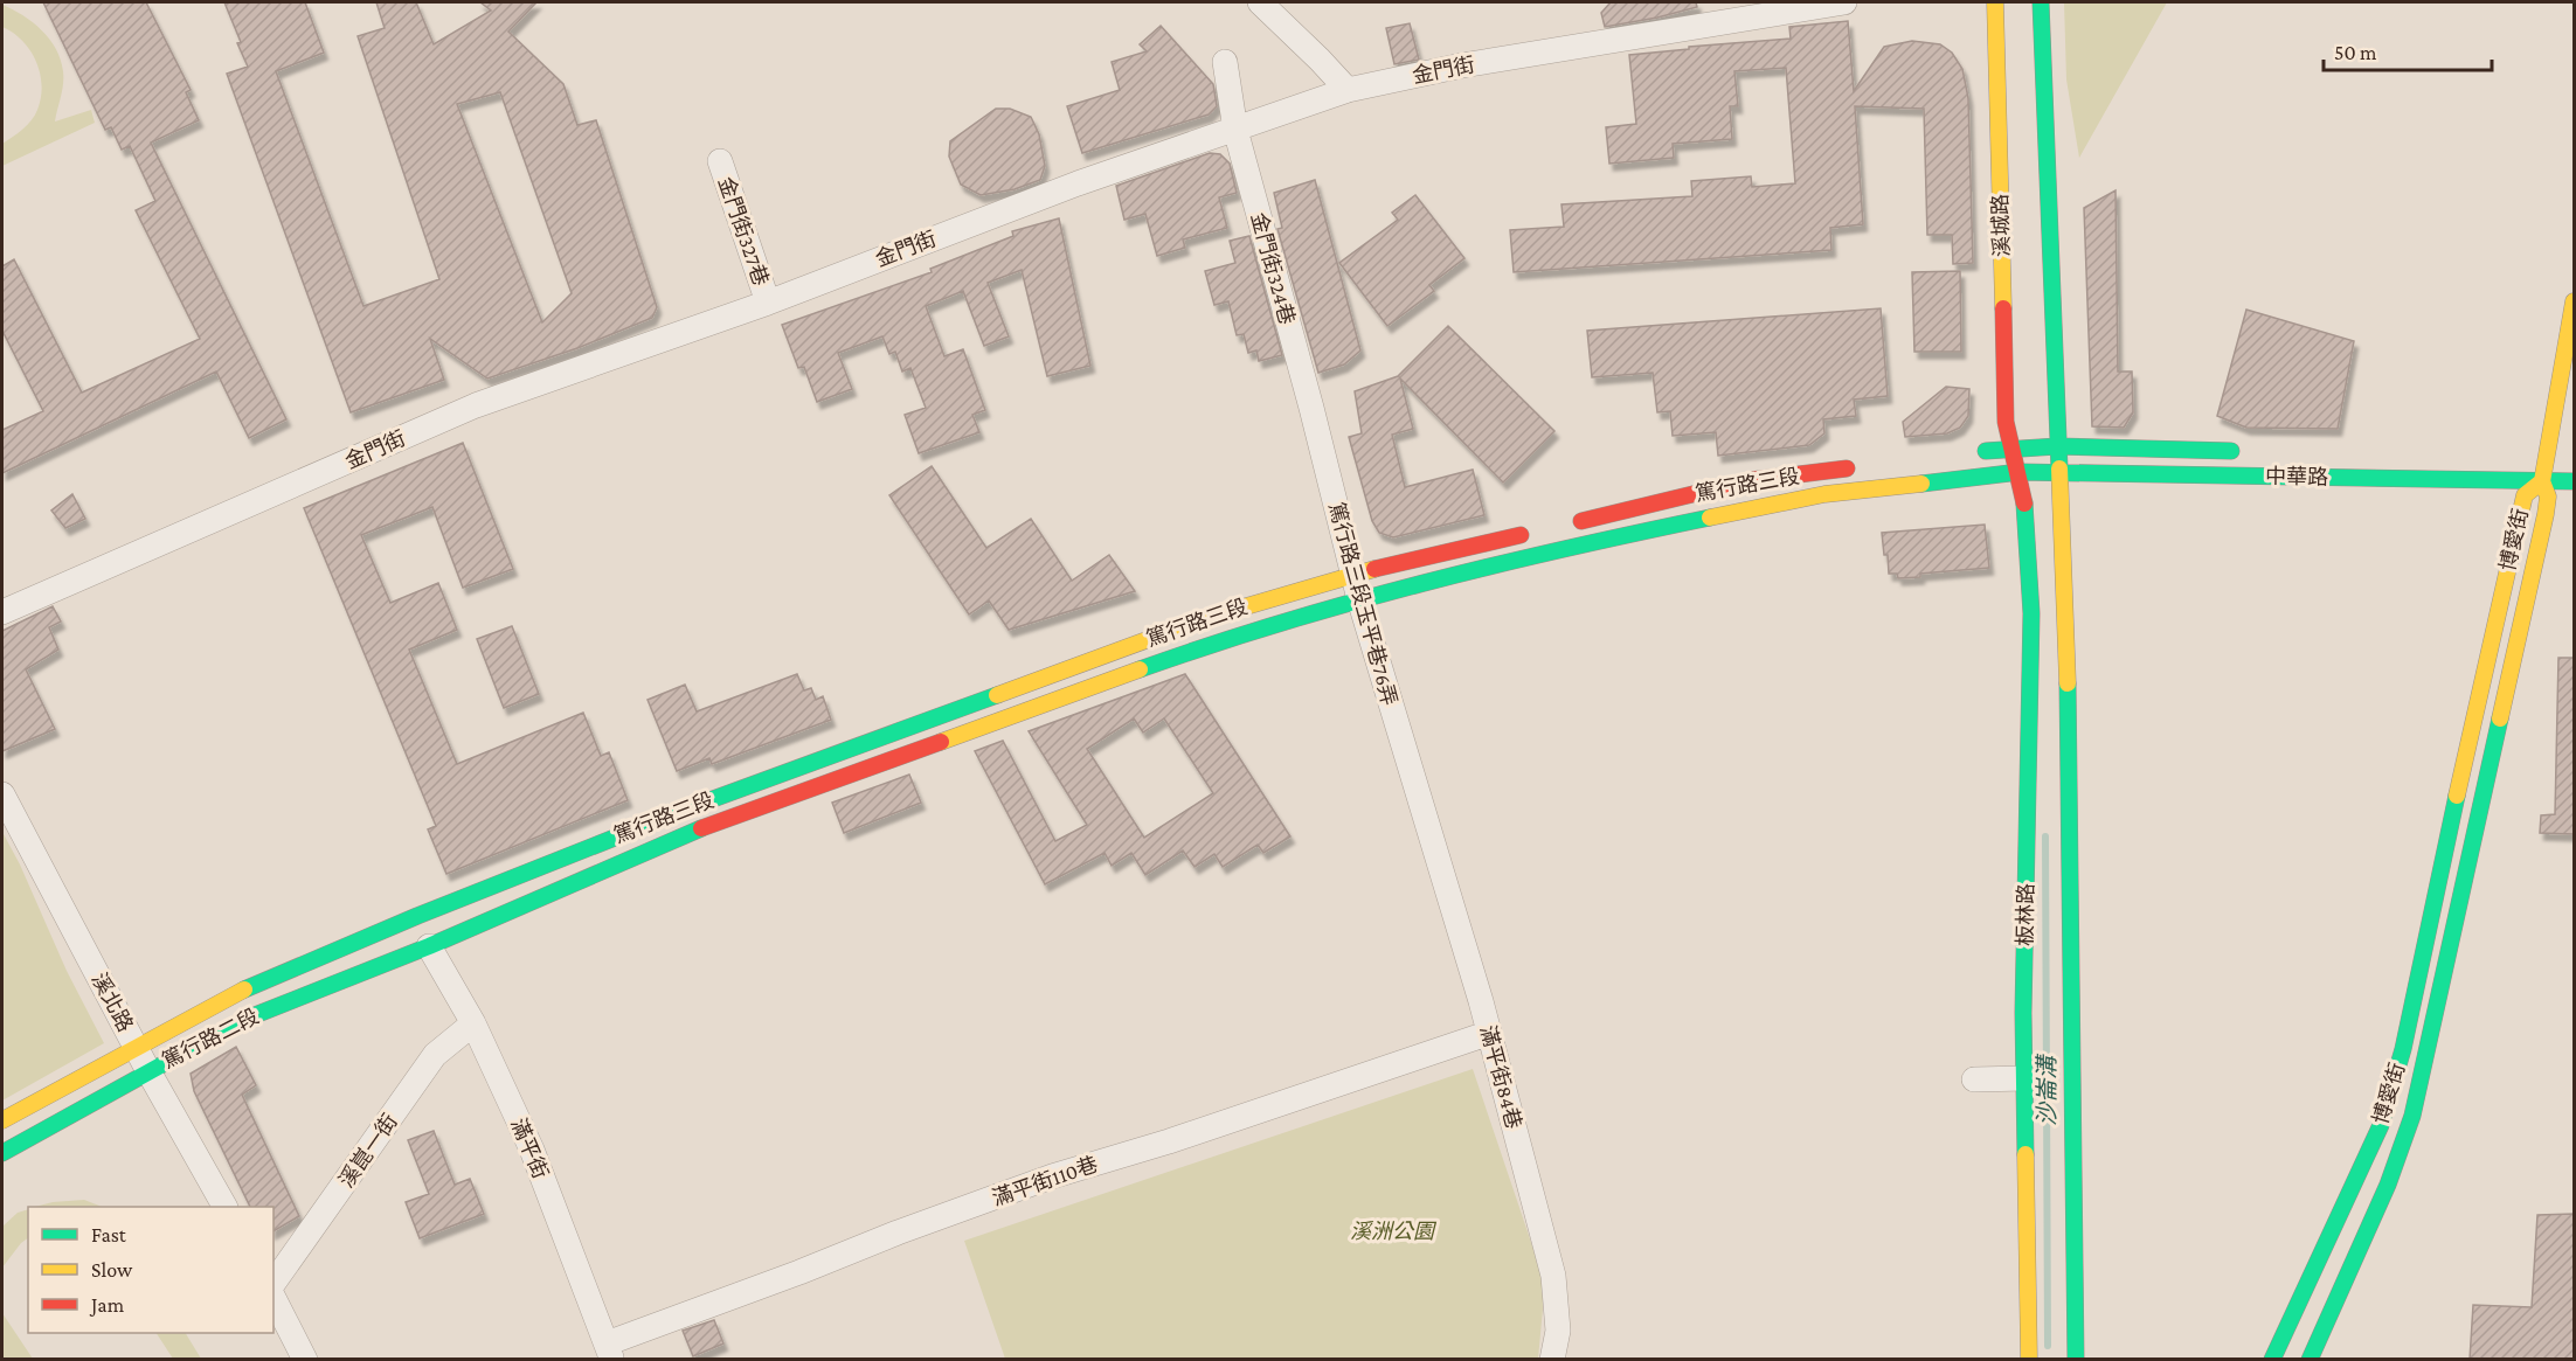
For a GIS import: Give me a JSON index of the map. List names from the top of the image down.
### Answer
{
  "streets": {
    "street": [
      "金門街",
      "溪城路",
      "金門街327巷",
      "金門街324巷",
      "中華路",
      "篤行路三段",
      "博愛街",
      "篤行路三段玉平巷76弄",
      "板林路",
      "溪北路",
      "篤行路二段",
      "滿平街84巷",
      "滿平街",
      "溪崑一街",
      "滿平街110巷"
    ]
  },
  "crossings": [
    ["金門街", "金門街327巷"],
    ["金門街", "金門街324巷"],
    ["溪城路", "中華路"],
    ["溪城路", "篤行路三段"],
    ["溪城路", "板林路"],
    ["金門街324巷", "篤行路三段玉平巷76弄"],
    ["中華路", "篤行路三段"],
    ["中華路", "博愛街"],
    ["中華路", "板林路"],
    ["篤行路三段", "篤行路三段玉平巷76弄"],
    ["篤行路三段", "板林路"],
    ["篤行路三段", "篤行路二段"],
    ["篤行路三段", "滿平街"],
    ["篤行路三段玉平巷76弄", "滿平街84巷"],
    ["溪北路", "篤行路二段"],
    ["篤行路二段", "滿平街"],
    ["滿平街84巷", "滿平街110巷"],
    ["滿平街", "溪崑一街"],
    ["滿平街", "滿平街110巷"]
  ],
  "water": ["沙崙溝"],
  "parks": ["溪洲公園"],
  "legend": ["Fast", "Slow", "Jam"],
  "scale_bar": "50 m"
}
